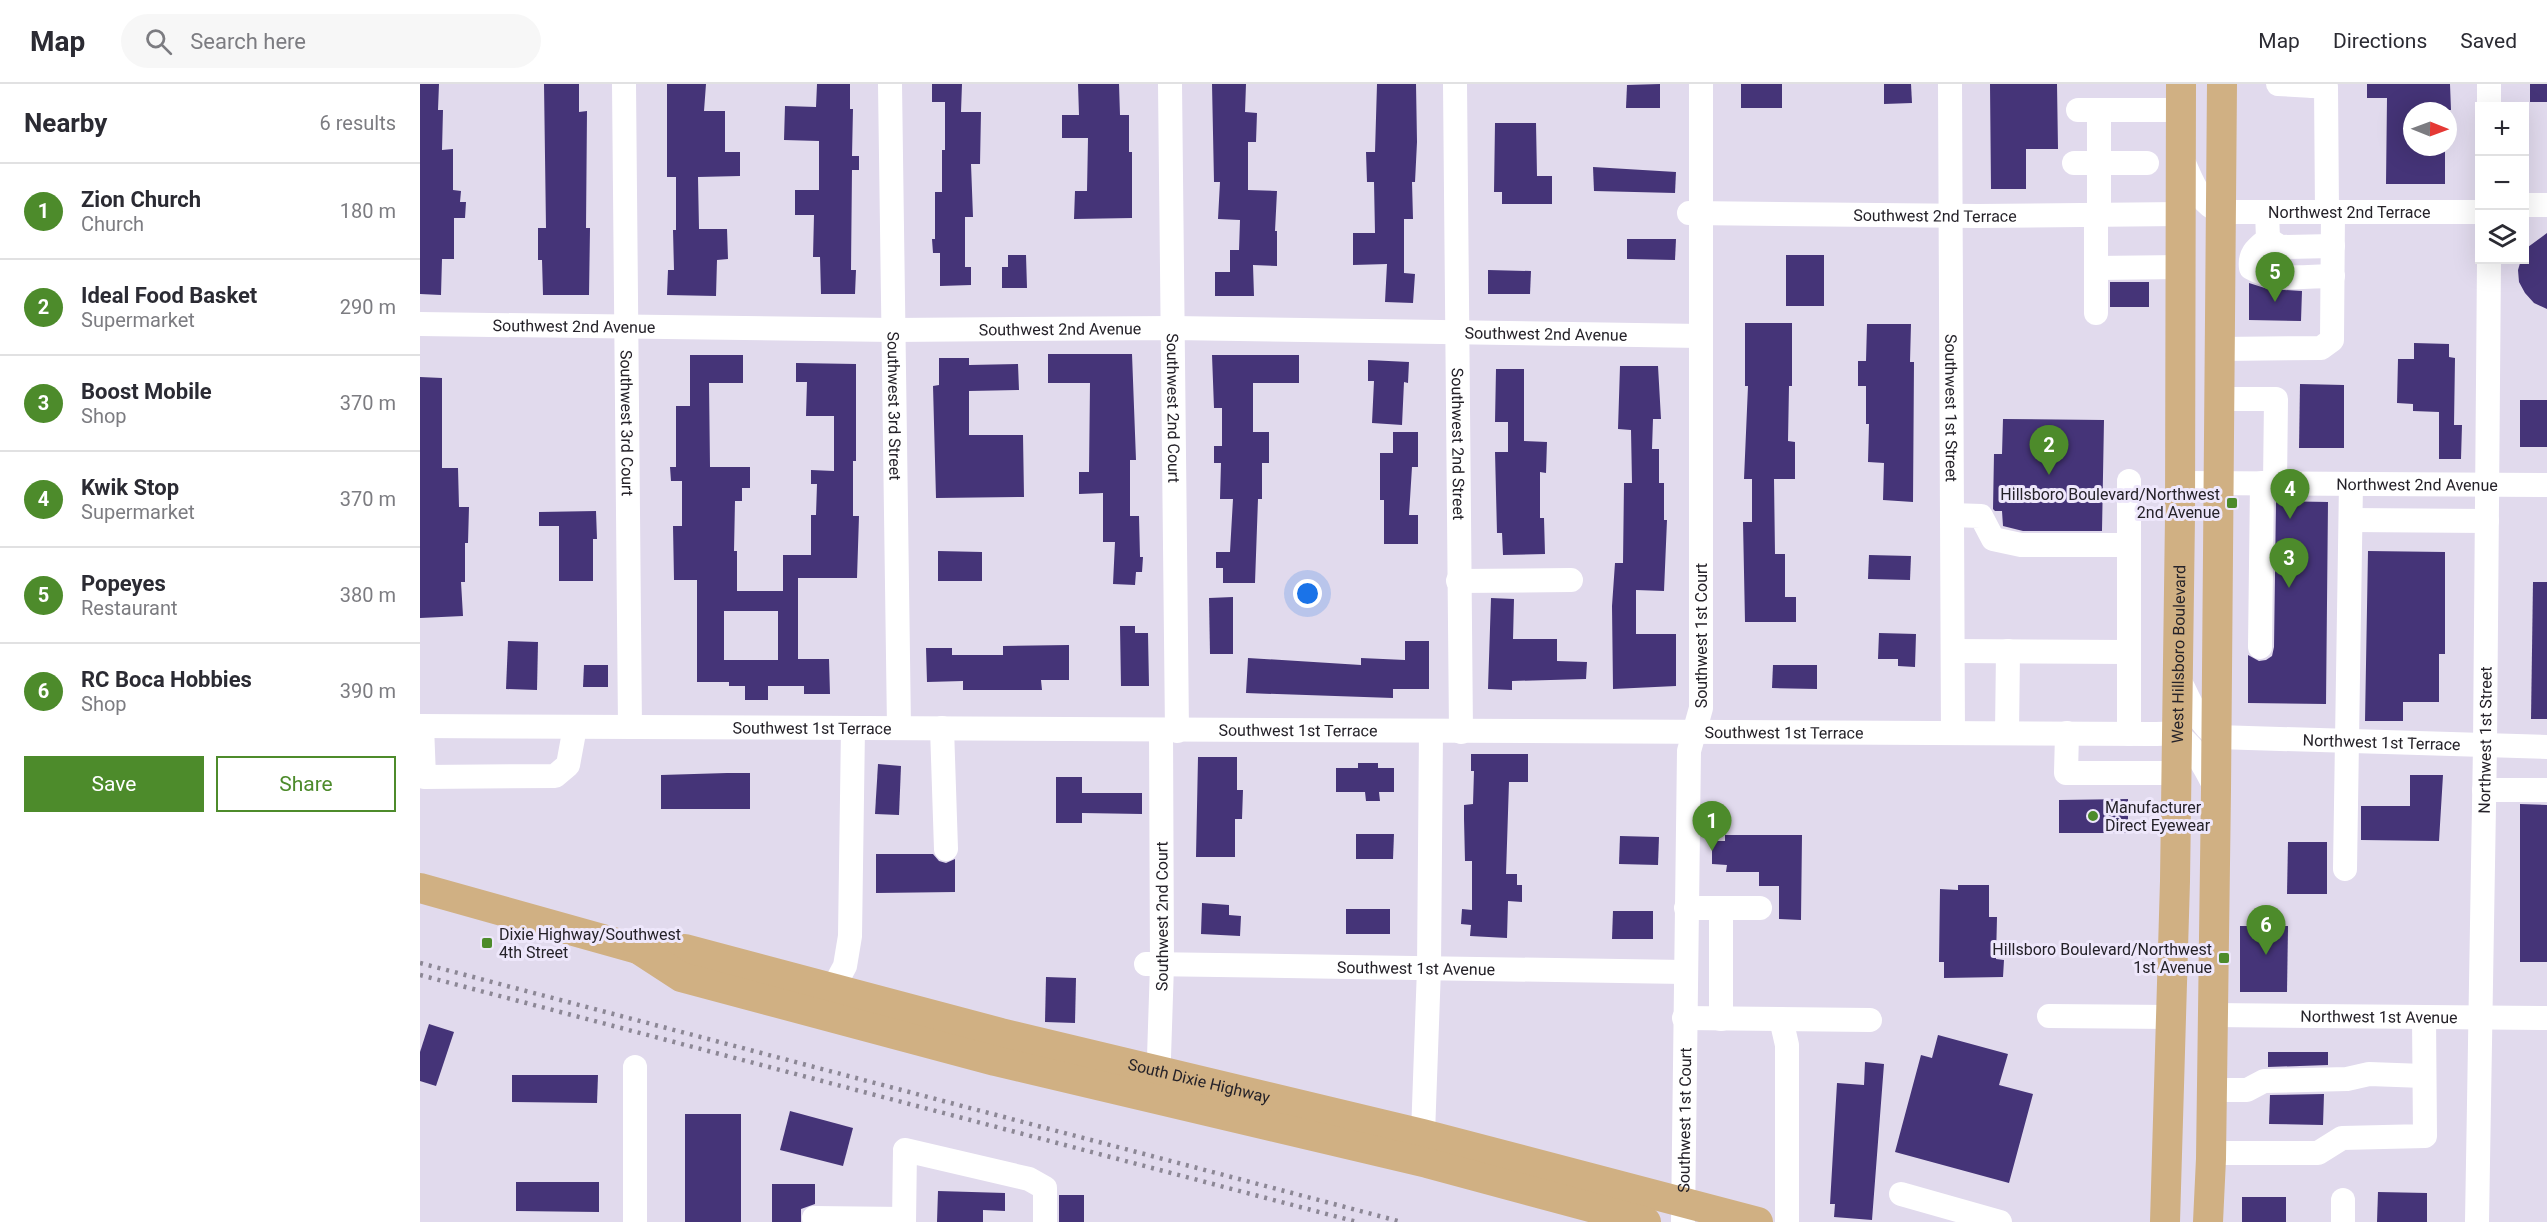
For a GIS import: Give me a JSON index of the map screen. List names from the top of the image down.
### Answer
{
  "streets": {
    "main road": ["West Hillsboro Boulevard", "South Dixie Highway"],
    "street": [
      "Northwest 2nd Terrace",
      "Southwest 2nd Terrace",
      "Southwest 2nd Avenue",
      "Southwest 3rd Street",
      "Southwest 2nd Court",
      "Southwest 1st Street",
      "Southwest 3rd Court",
      "Southwest 2nd Street",
      "Northwest 2nd Avenue",
      "Southwest 1st Court",
      "Southwest 1st Terrace",
      "Northwest 1st Street",
      "Northwest 1st Terrace",
      "Southwest 1st Avenue",
      "Northwest 1st Avenue"
    ]
  },
  "crossings": [
    ["Southwest 2nd Terrace", "Southwest 1st Street"],
    ["Southwest 2nd Terrace", "Southwest 1st Court"],
    ["Southwest 2nd Terrace", "West Hillsboro Boulevard"],
    ["Southwest 2nd Avenue", "Southwest 3rd Street"],
    ["Southwest 2nd Avenue", "Southwest 2nd Court"],
    ["Southwest 2nd Avenue", "Southwest 3rd Court"],
    ["Southwest 2nd Avenue", "Southwest 2nd Street"],
    ["Southwest 2nd Avenue", "Southwest 1st Court"],
    ["Southwest 3rd Street", "Southwest 1st Terrace"],
    ["Southwest 2nd Court", "Southwest 1st Terrace"],
    ["Southwest 2nd Court", "Southwest 1st Avenue"],
    ["Southwest 2nd Court", "South Dixie Highway"],
    ["Southwest 1st Street", "Southwest 1st Terrace"],
    ["Southwest 3rd Court", "Southwest 1st Terrace"],
    ["Southwest 2nd Street", "Southwest 1st Terrace"],
    ["Northwest 2nd Avenue", "West Hillsboro Boulevard"],
    ["Northwest 2nd Avenue", "Northwest 1st Street"],
    ["Southwest 1st Court", "Southwest 1st Terrace"],
    ["Southwest 1st Court", "Southwest 1st Avenue"],
    ["Southwest 1st Court", "South Dixie Highway"],
    ["West Hillsboro Boulevard", "Southwest 1st Terrace"],
    ["Northwest 1st Street", "Northwest 1st Terrace"],
    ["Northwest 1st Street", "Northwest 1st Avenue"]
  ],
  "places": {
    "transit": ["Hillsboro Boulevard/Northwest 2nd Avenue", "Dixie Highway/Southwest 4th Street", "Hillsboro Boulevard/Northwest 1st Avenue"],
    "other": ["Manufacturer Direct Eyewear"]
  },
  "north": "right",
  "page": {
    "header": "Map",
    "search": "Search here",
    "nav": ["Map", "Directions", "Saved"],
    "heading": ["Nearby", "6 results"],
    "map_buttons": ["+", "−"],
    "list": [
      {
        "mark": "1",
        "name": "Zion Church",
        "note": "Church",
        "value": "180 m"
      },
      {
        "mark": "2",
        "name": "Ideal Food Basket",
        "note": "Supermarket",
        "value": "290 m"
      },
      {
        "mark": "3",
        "name": "Boost Mobile",
        "note": "Shop",
        "value": "370 m"
      },
      {
        "mark": "4",
        "name": "Kwik Stop",
        "note": "Supermarket",
        "value": "370 m"
      },
      {
        "mark": "5",
        "name": "Popeyes",
        "note": "Restaurant",
        "value": "380 m"
      },
      {
        "mark": "6",
        "name": "RC Boca Hobbies",
        "note": "Shop",
        "value": "390 m"
      }
    ],
    "pins": [
      "5",
      "2",
      "4",
      "3",
      "1",
      "6"
    ],
    "buttons": ["Save", "Share"]
  }
}
